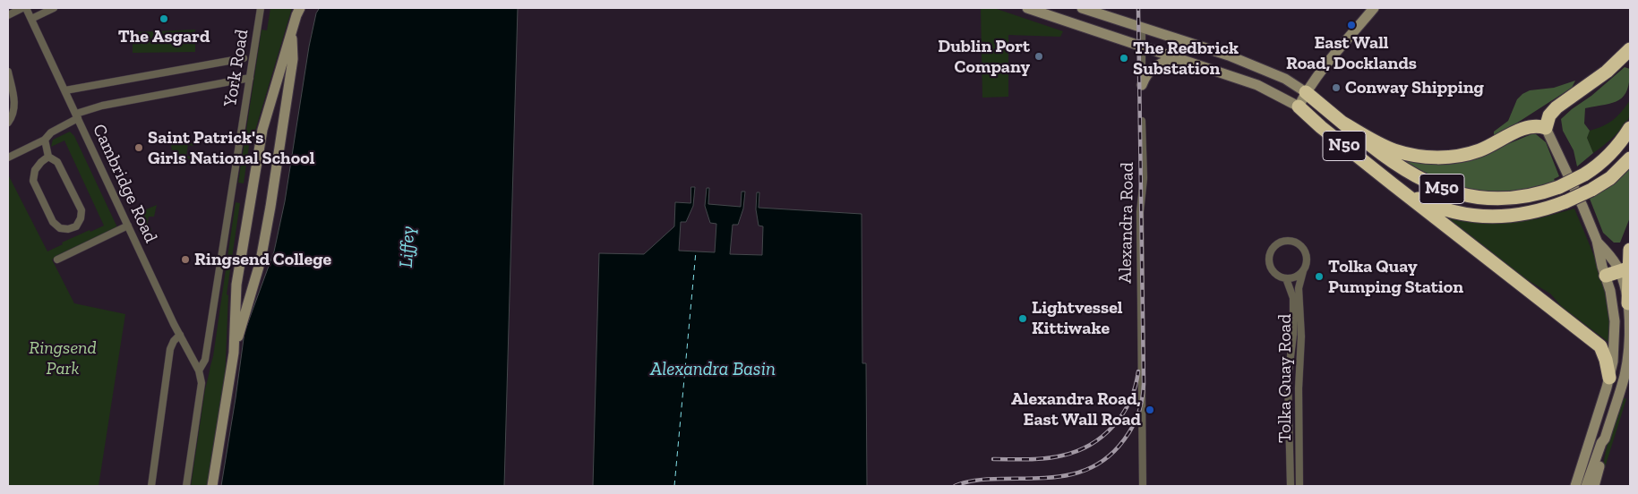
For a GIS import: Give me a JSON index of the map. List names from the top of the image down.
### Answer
{
  "streets": {
    "highway": ["N50", "M50"],
    "street": [
      "York Road",
      "Cambridge Road",
      "Alexandra Road",
      "Tolka Quay Road"
    ]
  },
  "crossings": [
    ["York Road", "Cambridge Road"],
    ["N50", "M50"]
  ],
  "water": ["Liffey", "Alexandra Basin"],
  "parks": ["Ringsend Park"],
  "places": [
    "The Asgard",
    "East Wall Road, Docklands",
    "Dublin Port Company",
    "The Redbrick Substation",
    "Conway Shipping",
    "Saint Patrick's Girls National School",
    "Ringsend College",
    "Tolka Quay Pumping Station",
    "Lightvessel Kittiwake",
    "Alexandra Road, East Wall Road"
  ]
}
